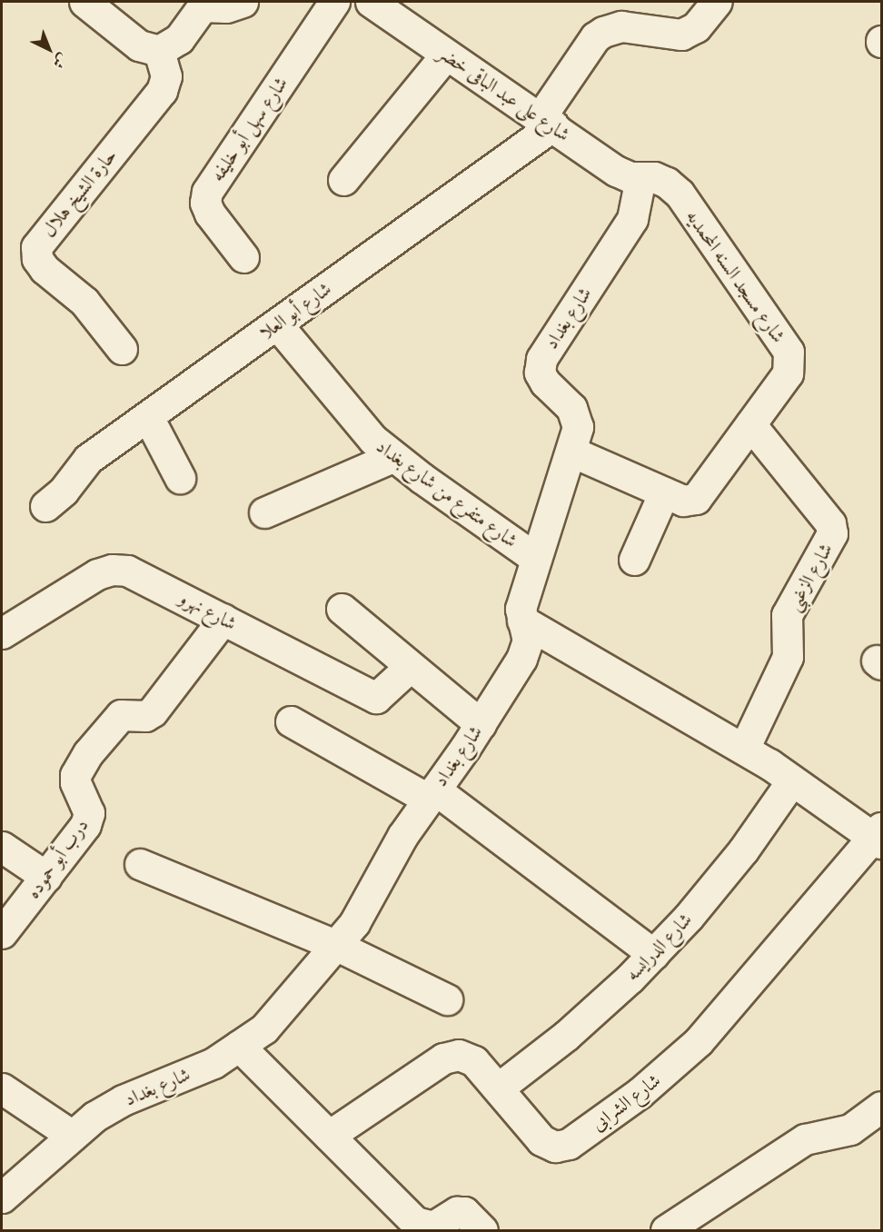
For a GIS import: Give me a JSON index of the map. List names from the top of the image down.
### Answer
{
  "streets": {
    "street": [
      "شارع على عبد الباقى خضر",
      "شارع سهل أبو خليفه",
      "حارة الشيخ هلال",
      "شارع مسجد السنه المحمديه",
      "شارع أبو العلا",
      "شارع بغداد",
      "شارع متفرع من شارع بغداد",
      "شارع الزغبى",
      "شارع نهرو",
      "درب أبو حموده",
      "شارع الدرايسه",
      "شارع الشرابى"
    ]
  },
  "crossings": [
    ["شارع على عبد الباقى خضر", "شارع مسجد السنه المحمديه"],
    ["شارع على عبد الباقى خضر", "شارع أبو العلا"],
    ["شارع على عبد الباقى خضر", "شارع بغداد"],
    ["شارع مسجد السنه المحمديه", "شارع بغداد"],
    ["شارع مسجد السنه المحمديه", "شارع الزغبى"],
    ["شارع أبو العلا", "شارع متفرع من شارع بغداد"],
    ["شارع بغداد", "شارع متفرع من شارع بغداد"],
    ["شارع نهرو", "درب أبو حموده"],
    ["شارع الدرايسه", "شارع الشرابى"]
  ],
  "north": "bottom right"
}
